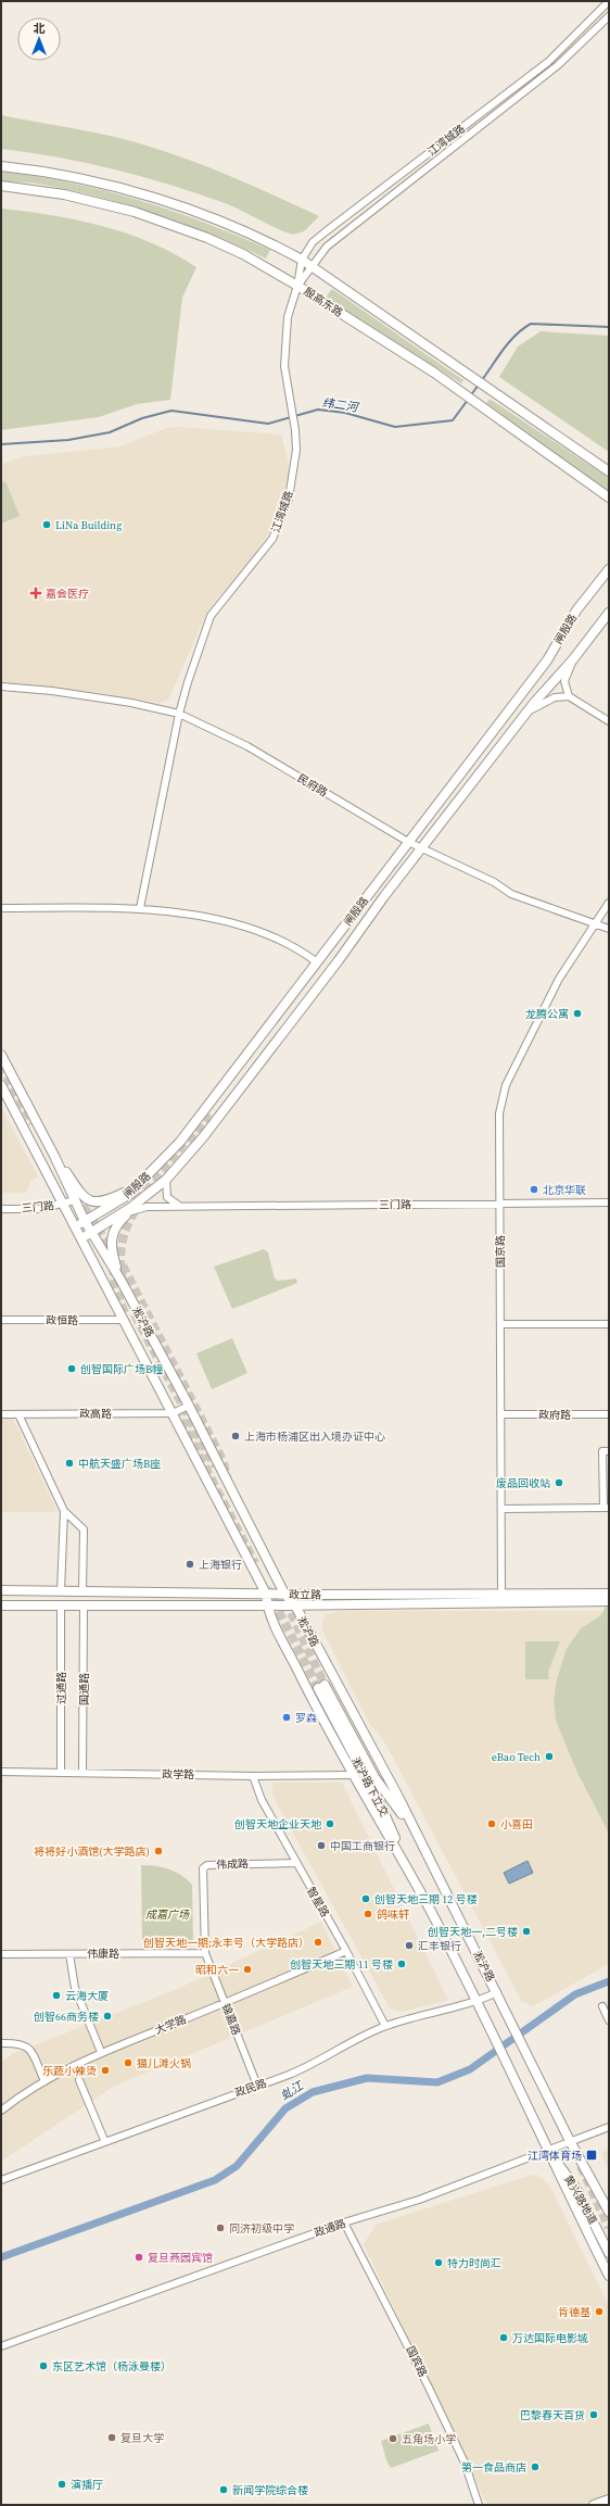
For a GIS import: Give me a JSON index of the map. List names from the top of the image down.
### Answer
{
  "streets": {
    "main road": [
      "殷高东路",
      "闸殷路",
      "淞沪路",
      "政立路",
      "淞沪路下立交",
      "黄兴路地道"
    ],
    "street": [
      "江湾城路",
      "民府路",
      "三门路",
      "国京路",
      "政恒路",
      "政高路",
      "政府路",
      "过通路",
      "国通路",
      "政学路",
      "伟成路",
      "智星路",
      "伟康路",
      "锦嘉路",
      "大学路",
      "政民路",
      "政通路",
      "国宾路"
    ]
  },
  "crossings": [
    ["江湾城路", "殷高东路"],
    ["江湾城路", "民府路"],
    ["闸殷路", "民府路"],
    ["闸殷路", "三门路"],
    ["闸殷路", "淞沪路"],
    ["民府路", "国京路"],
    ["三门路", "国京路"],
    ["三门路", "淞沪路"],
    ["国京路", "政府路"],
    ["国京路", "政立路"],
    ["政恒路", "淞沪路"],
    ["淞沪路", "政高路"],
    ["淞沪路", "政立路"],
    ["淞沪路", "政学路"],
    ["淞沪路", "淞沪路下立交"],
    ["淞沪路", "政民路"],
    ["淞沪路", "黄兴路地道"],
    ["淞沪路", "政通路"],
    ["政立路", "过通路"],
    ["政立路", "国通路"],
    ["过通路", "政学路"],
    ["国通路", "政学路"],
    ["政学路", "智星路"],
    ["伟成路", "智星路"],
    ["伟成路", "伟康路"],
    ["伟成路", "锦嘉路"],
    ["智星路", "大学路"],
    ["智星路", "政民路"],
    ["伟康路", "锦嘉路"],
    ["锦嘉路", "大学路"],
    ["锦嘉路", "政民路"],
    ["黄兴路地道", "政通路"],
    ["政通路", "国宾路"]
  ],
  "water": ["纬二河", "虬江"],
  "parks": ["成嘉广场"],
  "places": {
    "other": [
      "LiNa Building",
      "龙腾公寓",
      "北京华联",
      "创智国际广场B幢",
      "上海市杨浦区出入境办证中心",
      "中航天盛广场B座",
      "废品回收站",
      "上海银行",
      "罗森",
      "eBao Tech",
      "创智天地企业天地",
      "小喜田",
      "中国工商银行",
      "将将好小酒馆(大学路店)",
      "创智天地三期 12 号楼",
      "鸽味轩",
      "创智天地一,二号楼",
      "创智天地一期;永丰号（大学路店）",
      "汇丰银行",
      "创智天地三期 11 号楼",
      "昭和六一",
      "云海大厦",
      "创智66商务楼",
      "猫儿滩火锅",
      "乐蔬小辣烫",
      "同济初级中学",
      "复旦燕园宾馆",
      "特力时尚汇",
      "肯德基",
      "万达国际电影城",
      "东区艺术馆（杨泳曼楼）",
      "巴黎春天百货",
      "复旦大学",
      "五角场小学",
      "第一食品商店",
      "演播厅",
      "新闻学院综合楼"
    ],
    "health": ["嘉会医疗"],
    "transit": ["江湾体育场"]
  },
  "north": "top"
}
